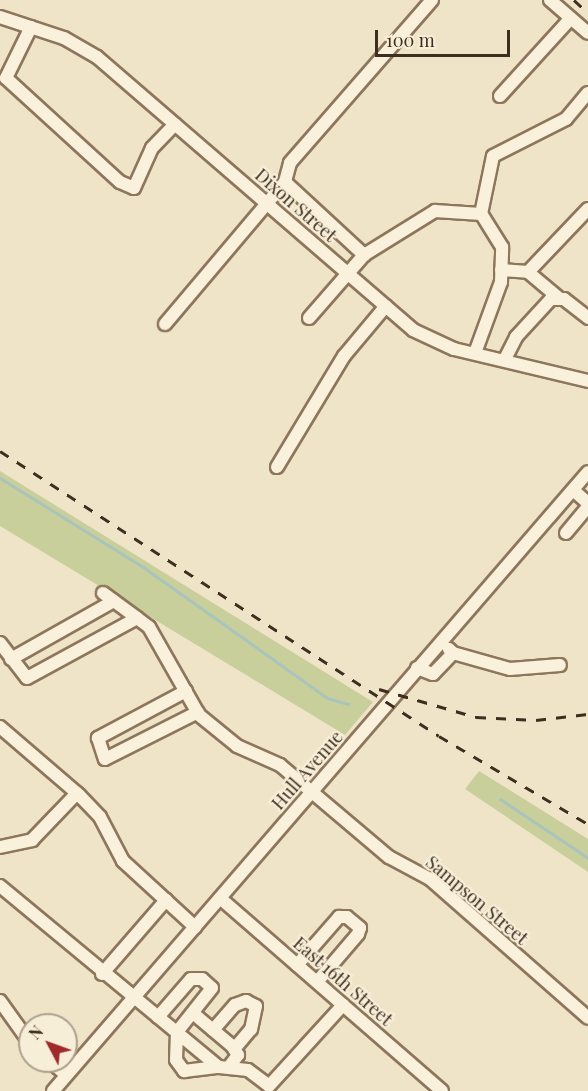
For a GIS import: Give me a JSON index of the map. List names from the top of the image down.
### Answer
{
  "streets": {
    "street": [
      "Dixon Street",
      "Hull Avenue",
      "Sampson Street",
      "East 16th Street"
    ]
  },
  "crossings": [
    ["Hull Avenue", "Sampson Street"],
    ["Hull Avenue", "East 16th Street"]
  ],
  "scale_bar": "100 m",
  "north": "top left"
}
